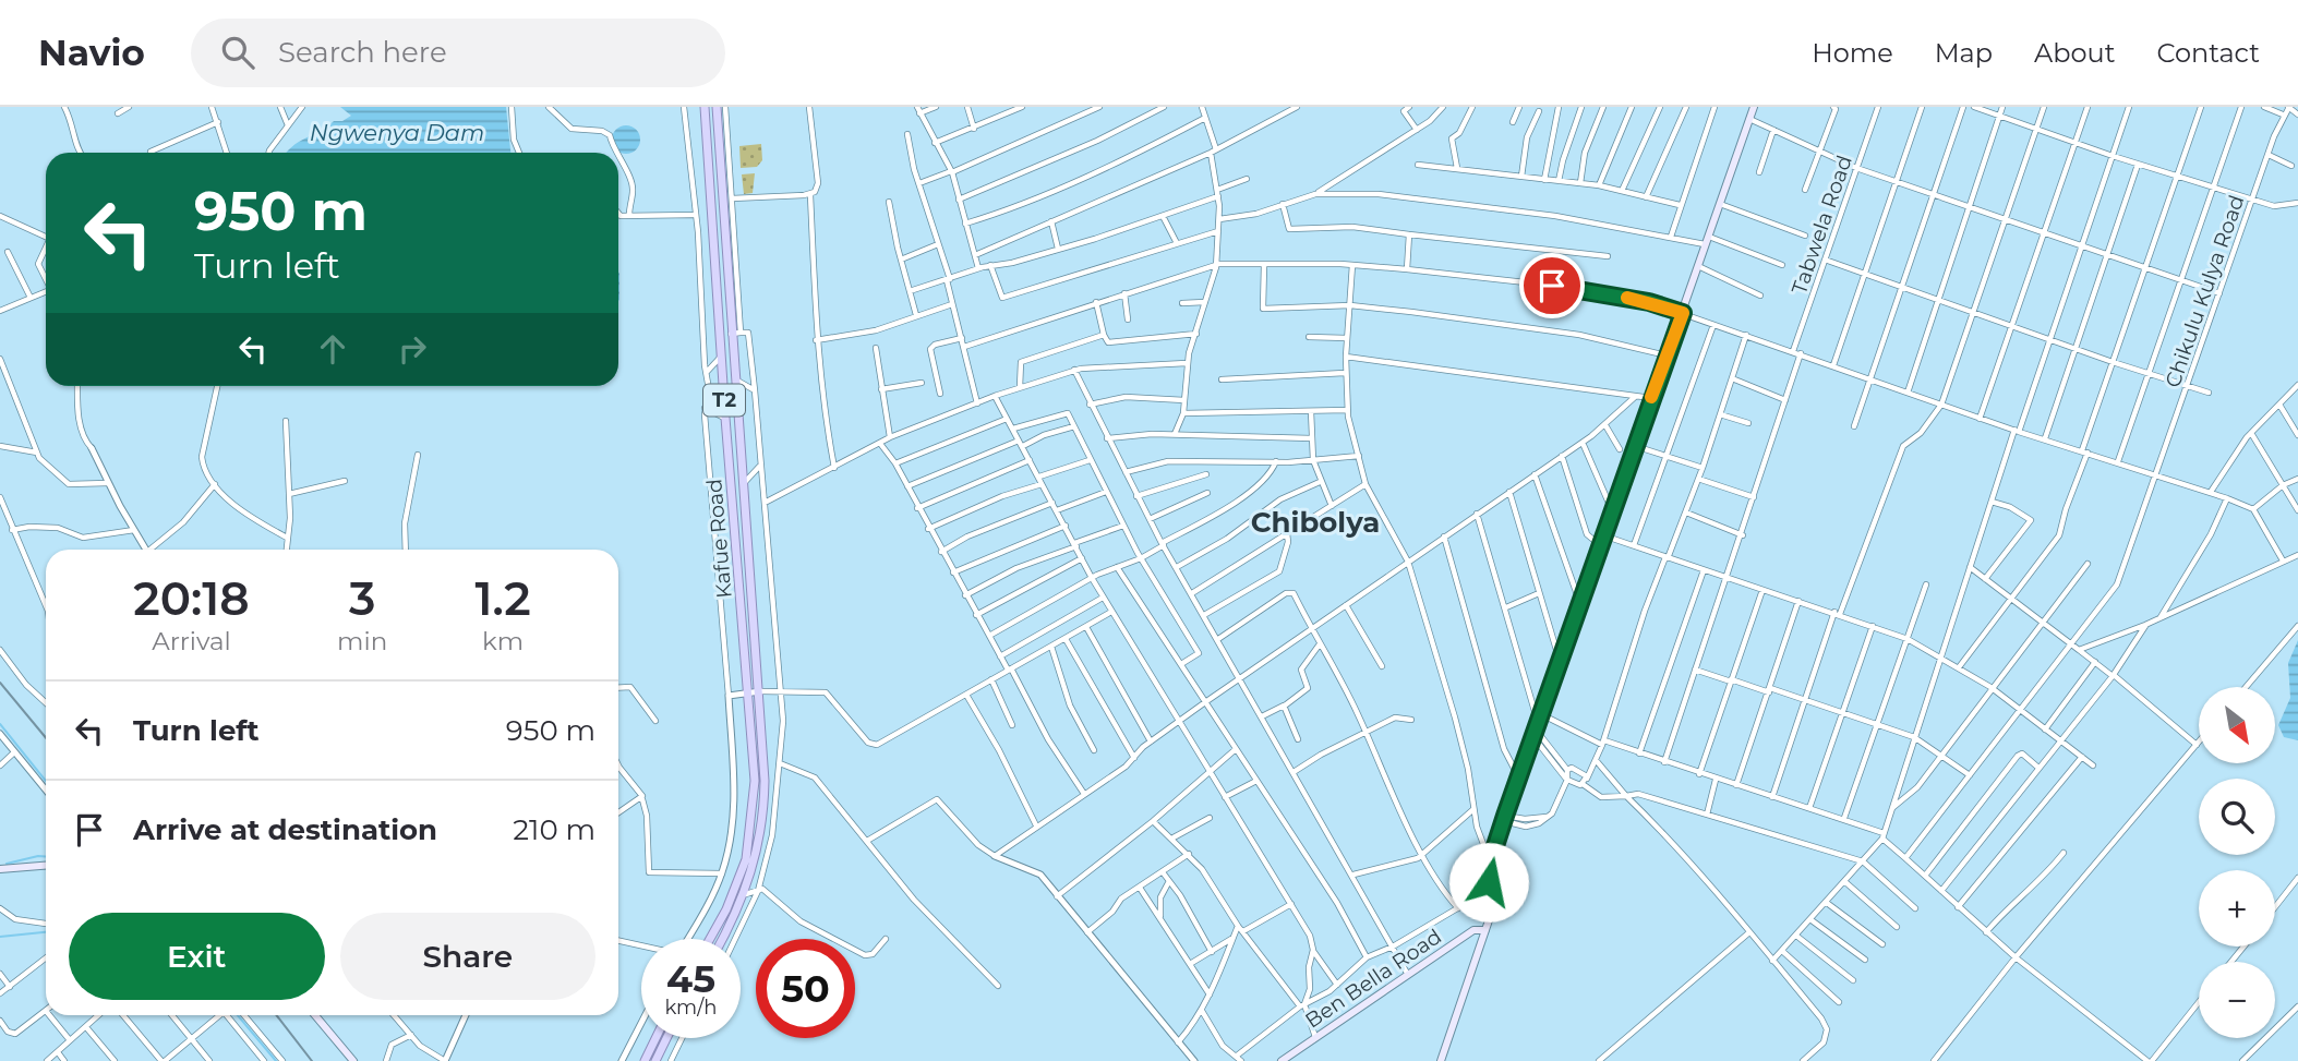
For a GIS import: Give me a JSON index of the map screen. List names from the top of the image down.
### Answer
{
  "streets": {
    "main road": ["T2", "Kafue Road", "Ben Bella Road"],
    "street": ["Tabwela Road", "Chikulu Kulya Road"]
  },
  "districts": ["Chibolya"],
  "water": ["Ngwenya Dam"],
  "north": "bottom right",
  "page": {
    "header": "Navio",
    "search": "Search here",
    "nav": [
      "Home",
      "Map",
      "About",
      "Contact"
    ],
    "turn": ["950 m", "Turn left"],
    "eta": [
      "20:18",
      "Arrival",
      "3",
      "min",
      "1.2",
      "km"
    ],
    "list": [
      {
        "name": "Turn left",
        "value": "950 m"
      },
      {
        "name": "Arrive at destination",
        "value": "210 m"
      }
    ],
    "map_buttons": ["+", "−"],
    "buttons": ["Exit", "Share"],
    "speed": "45 km/h",
    "limit": "50"
  }
}
